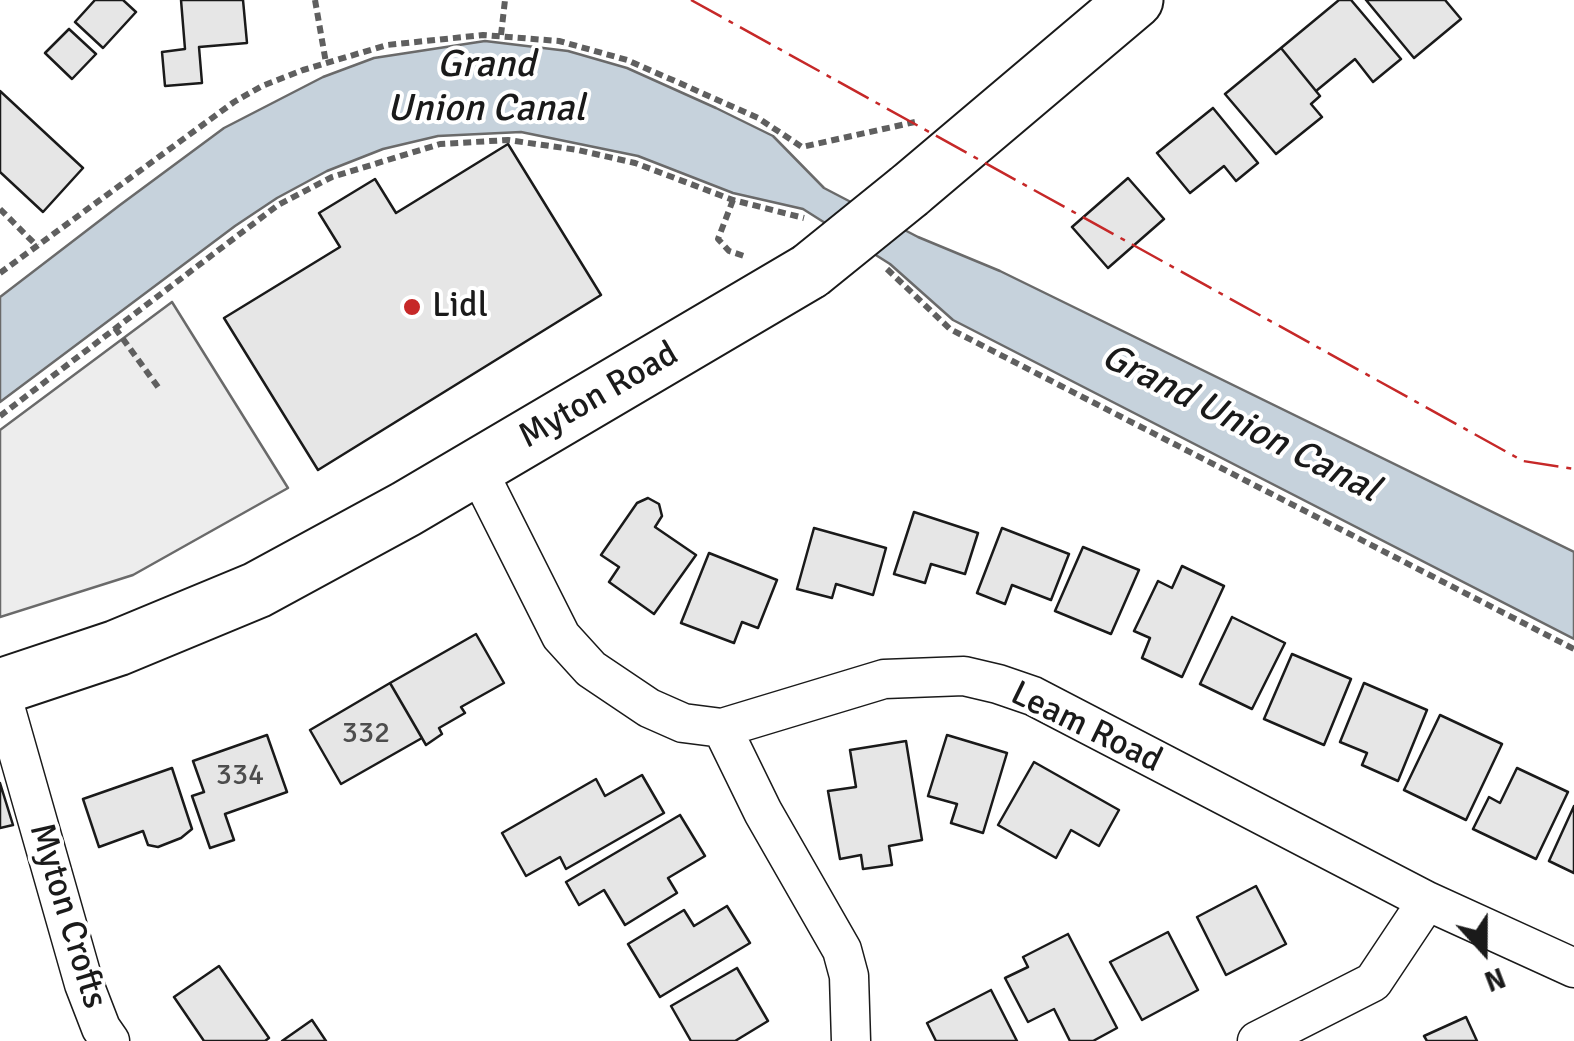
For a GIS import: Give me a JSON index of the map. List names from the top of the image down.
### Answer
{
  "streets": {
    "main road": ["Myton Road"],
    "street": ["Leam Road", "Myton Crofts"]
  },
  "crossings": [
    ["Myton Road", "Leam Road"],
    ["Myton Road", "Myton Crofts"]
  ],
  "water": ["Grand Union Canal"],
  "places": ["Lidl"],
  "house_numbers": ["332", "334"],
  "north": "bottom"
}
